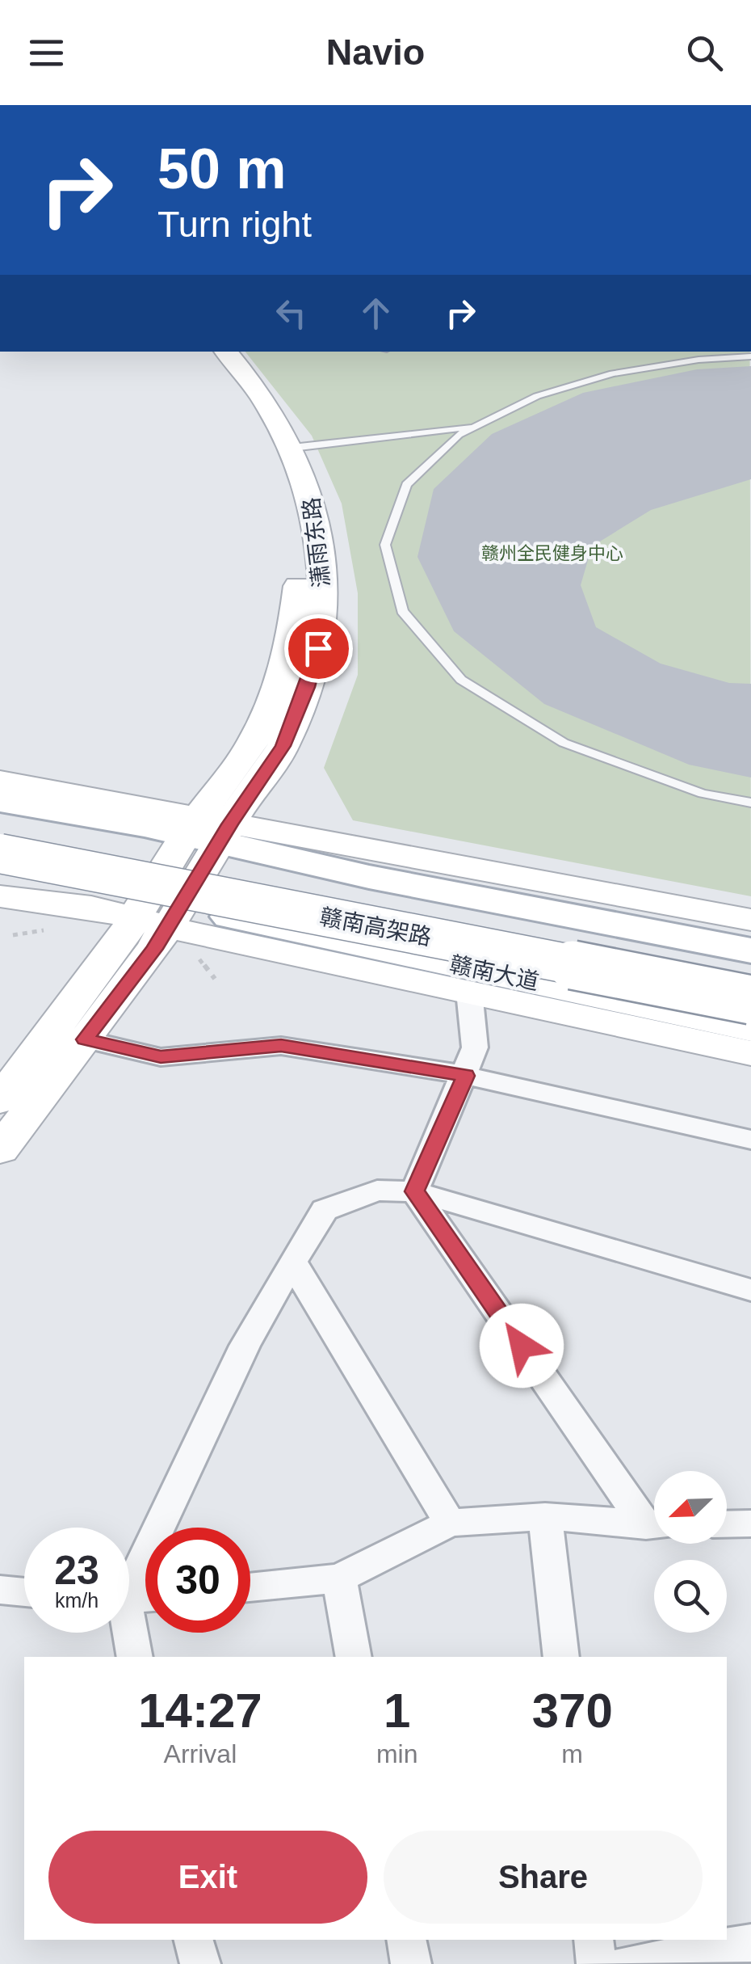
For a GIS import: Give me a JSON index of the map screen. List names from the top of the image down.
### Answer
{
  "streets": {
    "highway": ["赣南高架路"],
    "main road": ["潇雨东路", "赣南大道"]
  },
  "crossings": [
    ["潇雨东路", "赣南大道"]
  ],
  "parks": ["赣州全民健身中心"],
  "north": "bottom left",
  "page": {
    "header": "Navio",
    "turn": ["50 m", "Turn right"],
    "speed": "23 km/h",
    "limit": "30",
    "eta": [
      "14:27",
      "Arrival",
      "1",
      "min",
      "370",
      "m"
    ],
    "buttons": ["Exit", "Share"]
  }
}
